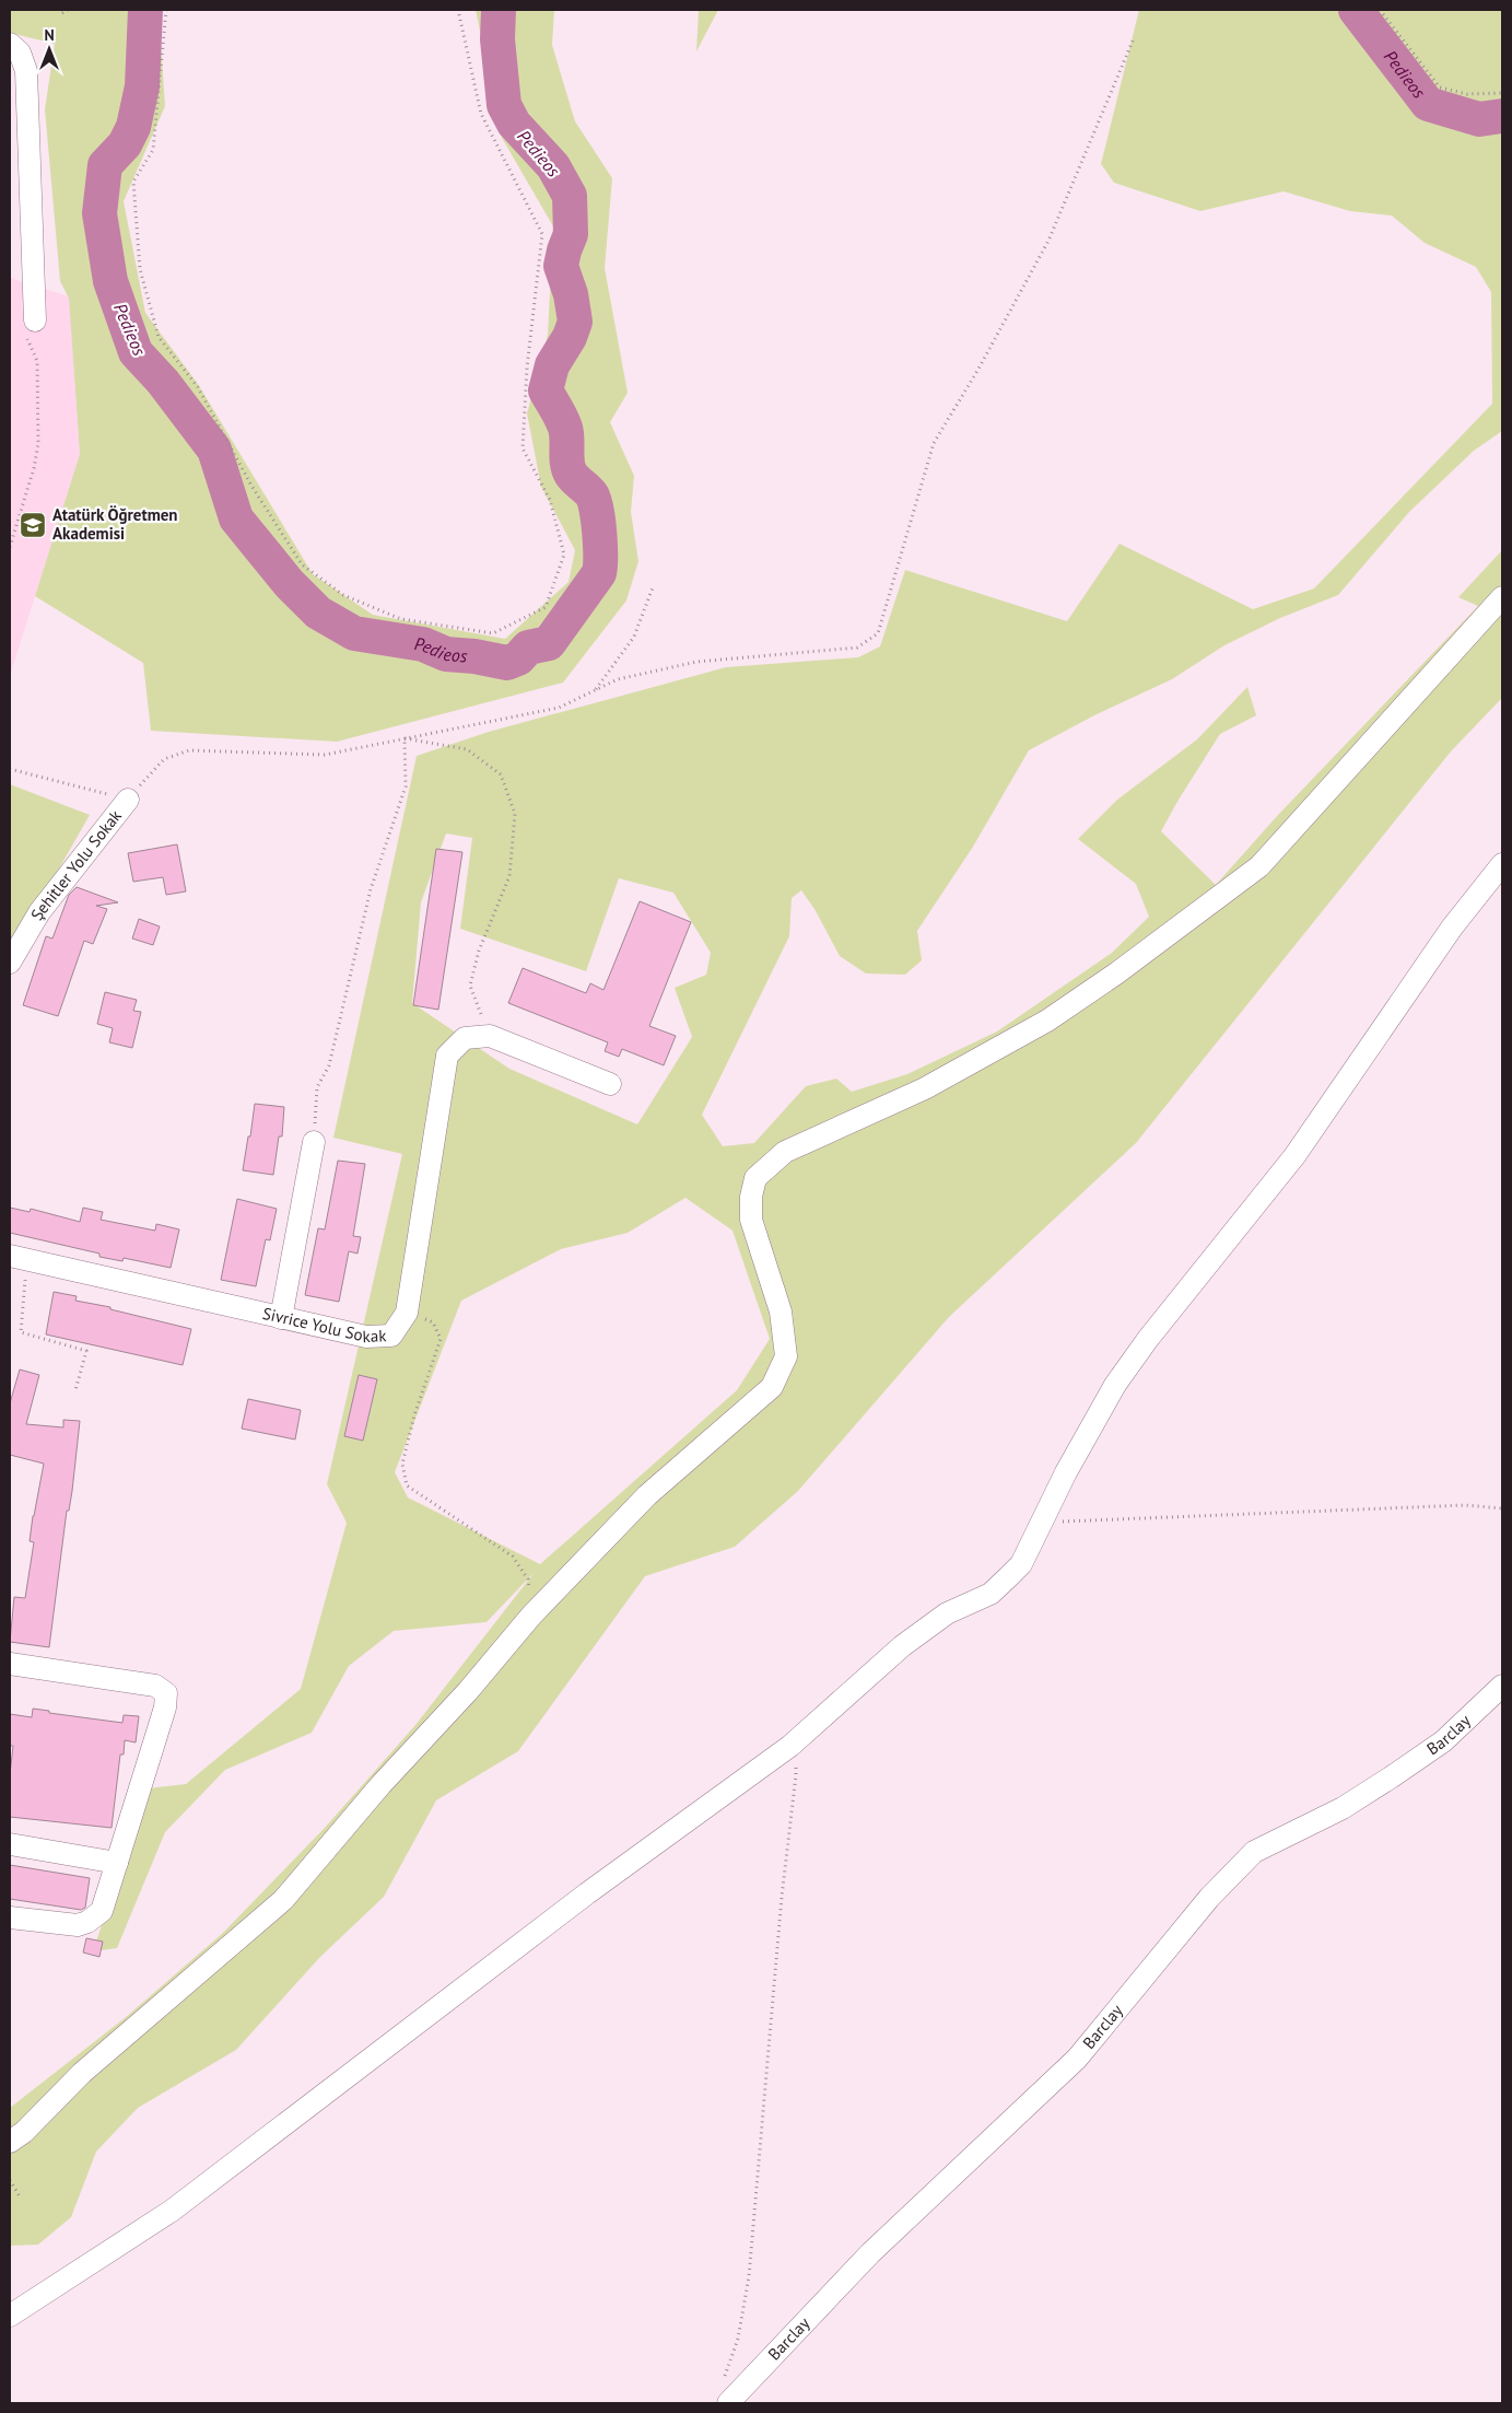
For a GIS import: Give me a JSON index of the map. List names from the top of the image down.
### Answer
{
  "streets": {
    "street": ["Şehitler Yolu Sokak", "Sivrice Yolu Sokak", "Barclay"]
  },
  "water": ["Pedieos"],
  "places": {
    "school or university": ["Atatürk Öğretmen Akademisi"]
  },
  "north": "top"
}
